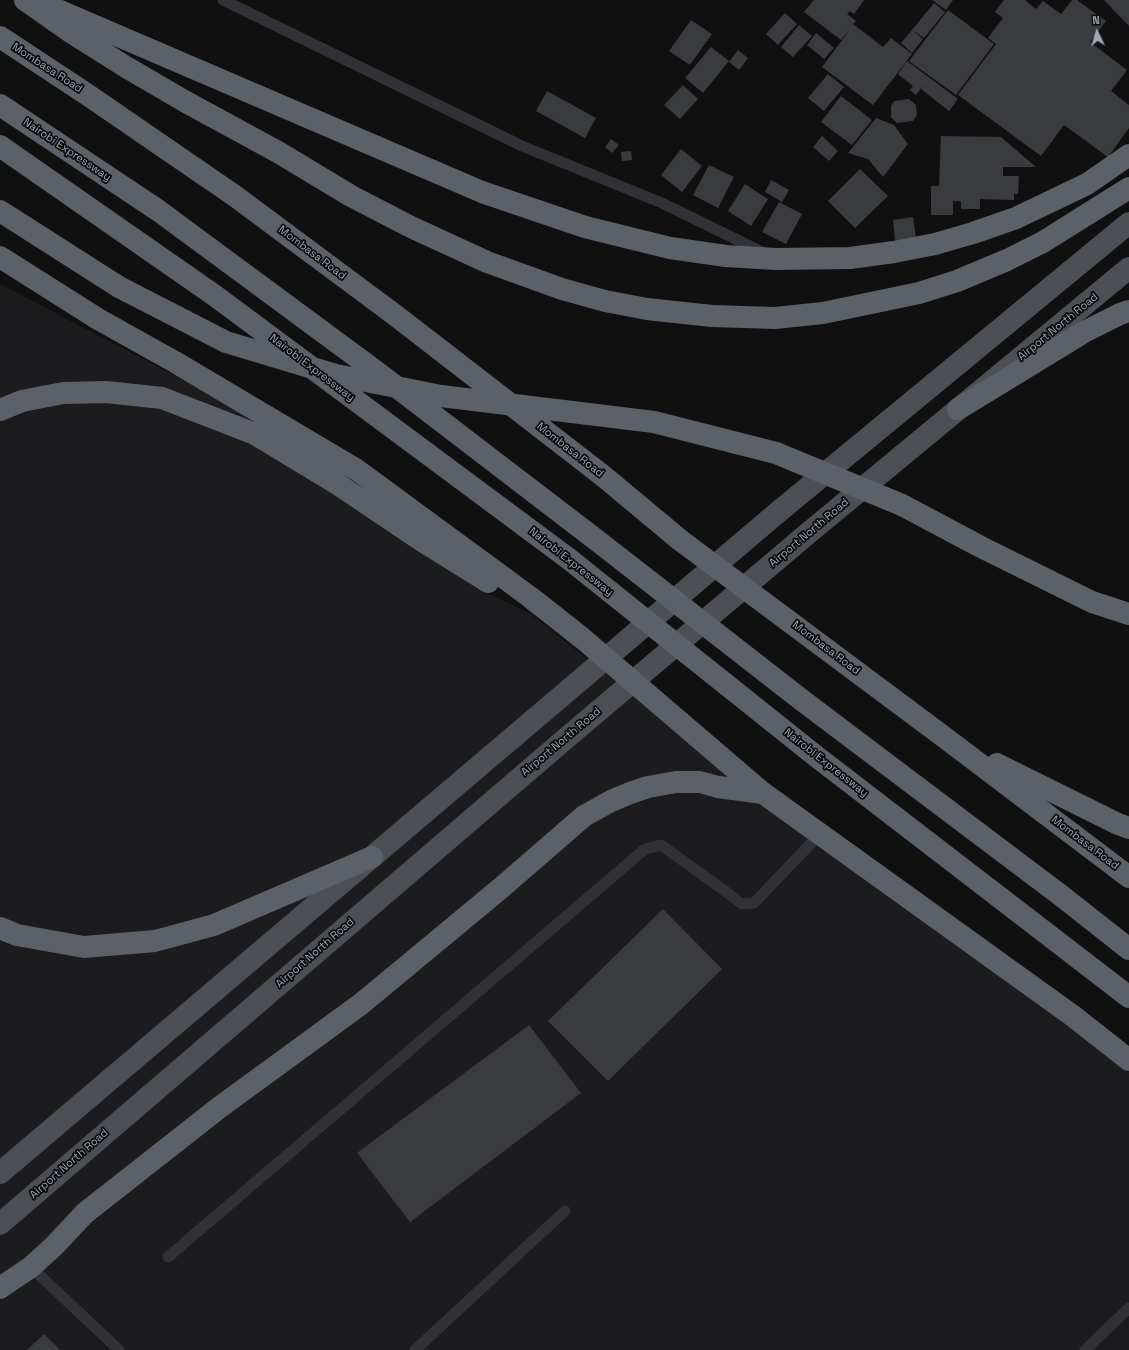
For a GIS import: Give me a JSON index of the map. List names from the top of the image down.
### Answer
{
  "streets": {
    "highway": ["Mombasa Road", "Nairobi Expressway"],
    "main road": ["Airport North Road"]
  },
  "north": "top"
}
